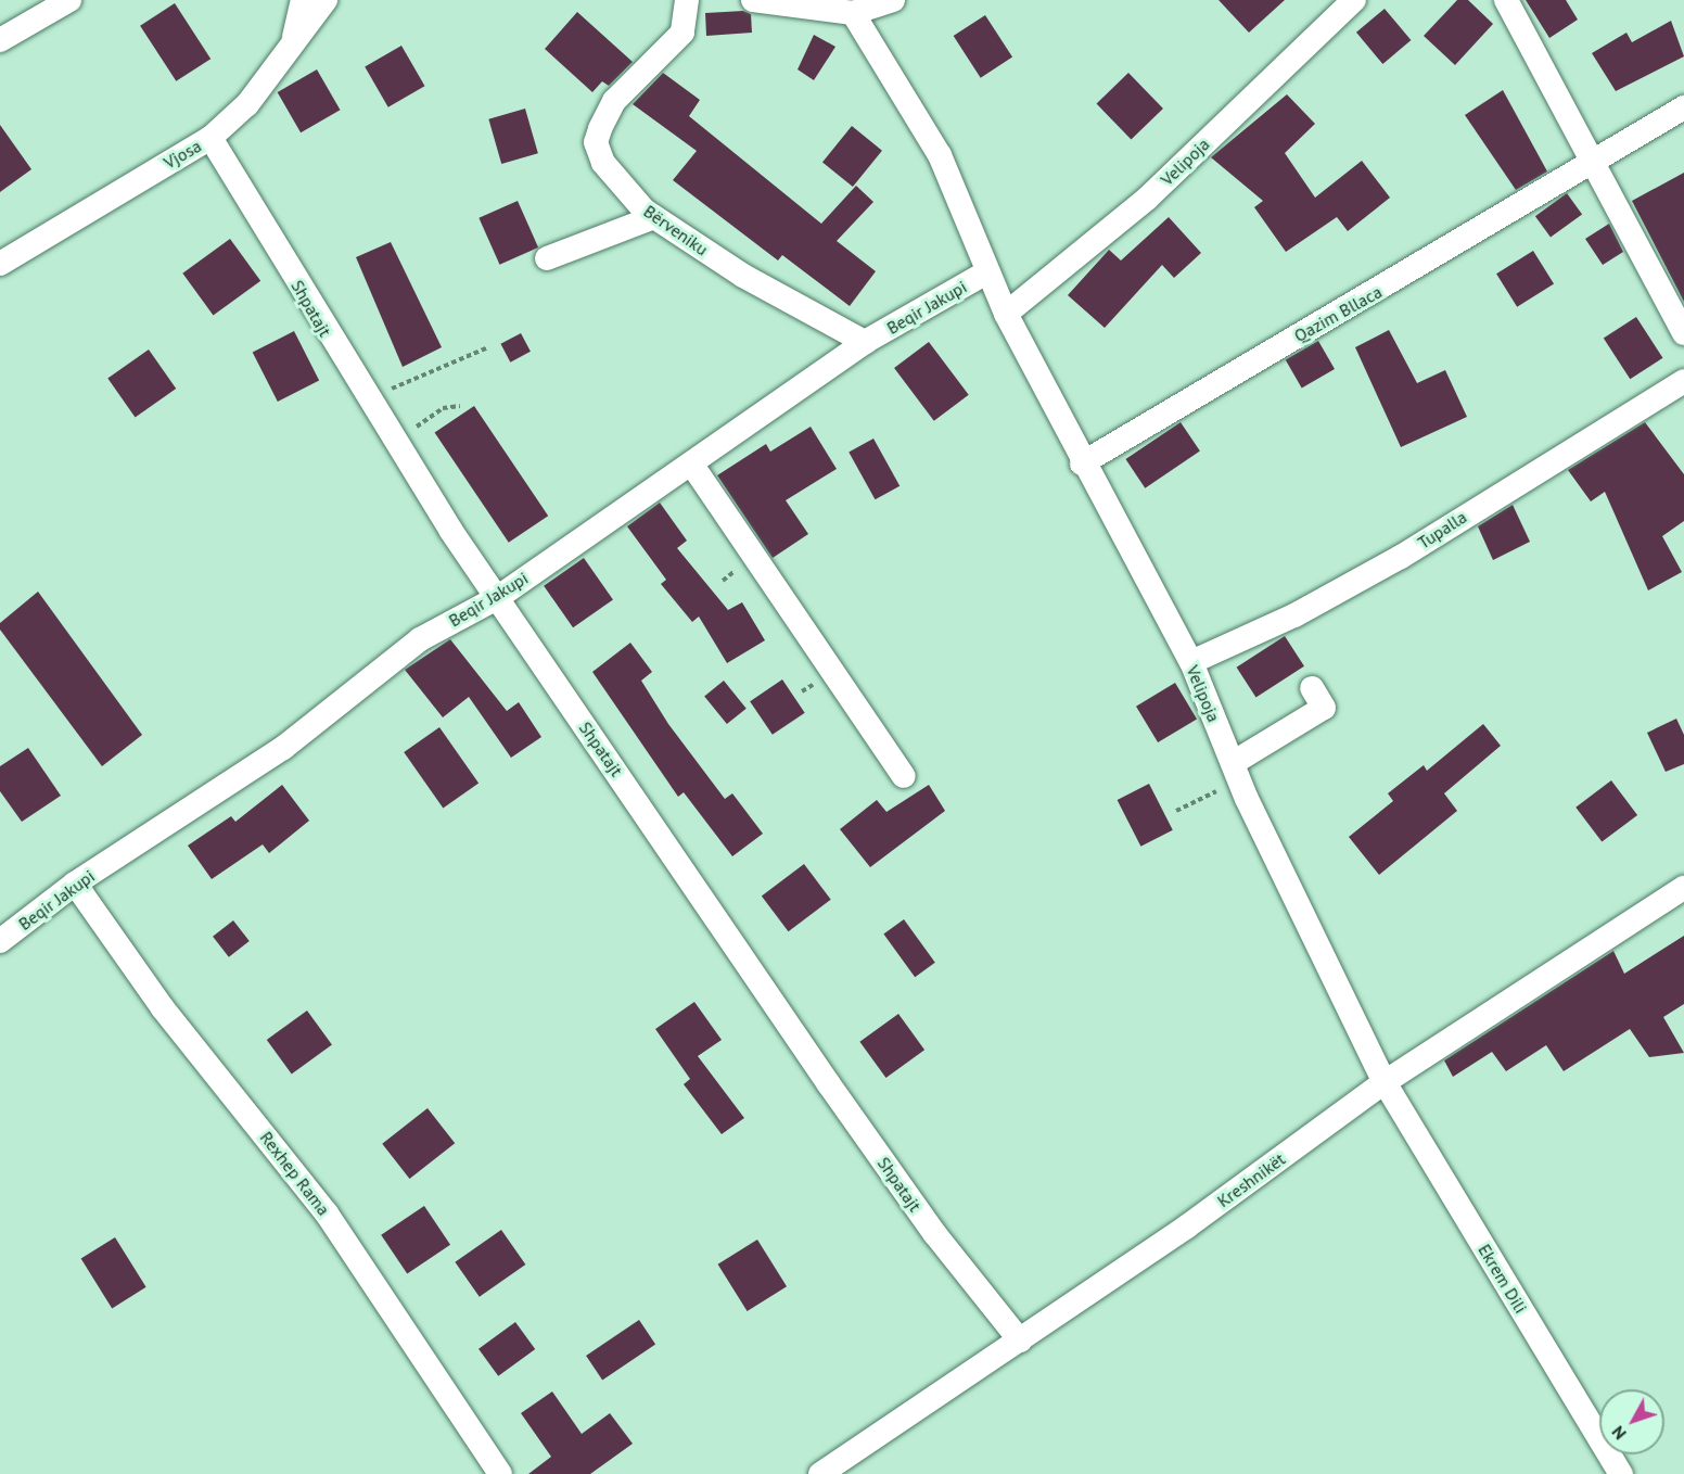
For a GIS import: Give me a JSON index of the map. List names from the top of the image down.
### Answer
{
  "streets": {
    "street": [
      "Vjosa",
      "Velipoja",
      "Bërveniku",
      "Beqir Jakupi",
      "Shpatajt",
      "Qazim Bllaca",
      "Tupalla",
      "Rexhep Rama",
      "Kreshnikët",
      "Ekrem Dili"
    ]
  },
  "crossings": [
    ["Vjosa", "Shpatajt"],
    ["Velipoja", "Beqir Jakupi"],
    ["Velipoja", "Qazim Bllaca"],
    ["Velipoja", "Tupalla"],
    ["Velipoja", "Kreshnikët"],
    ["Velipoja", "Ekrem Dili"],
    ["Bërveniku", "Beqir Jakupi"],
    ["Beqir Jakupi", "Shpatajt"],
    ["Beqir Jakupi", "Rexhep Rama"],
    ["Shpatajt", "Kreshnikët"],
    ["Kreshnikët", "Ekrem Dili"]
  ],
  "north": "bottom left"
}
